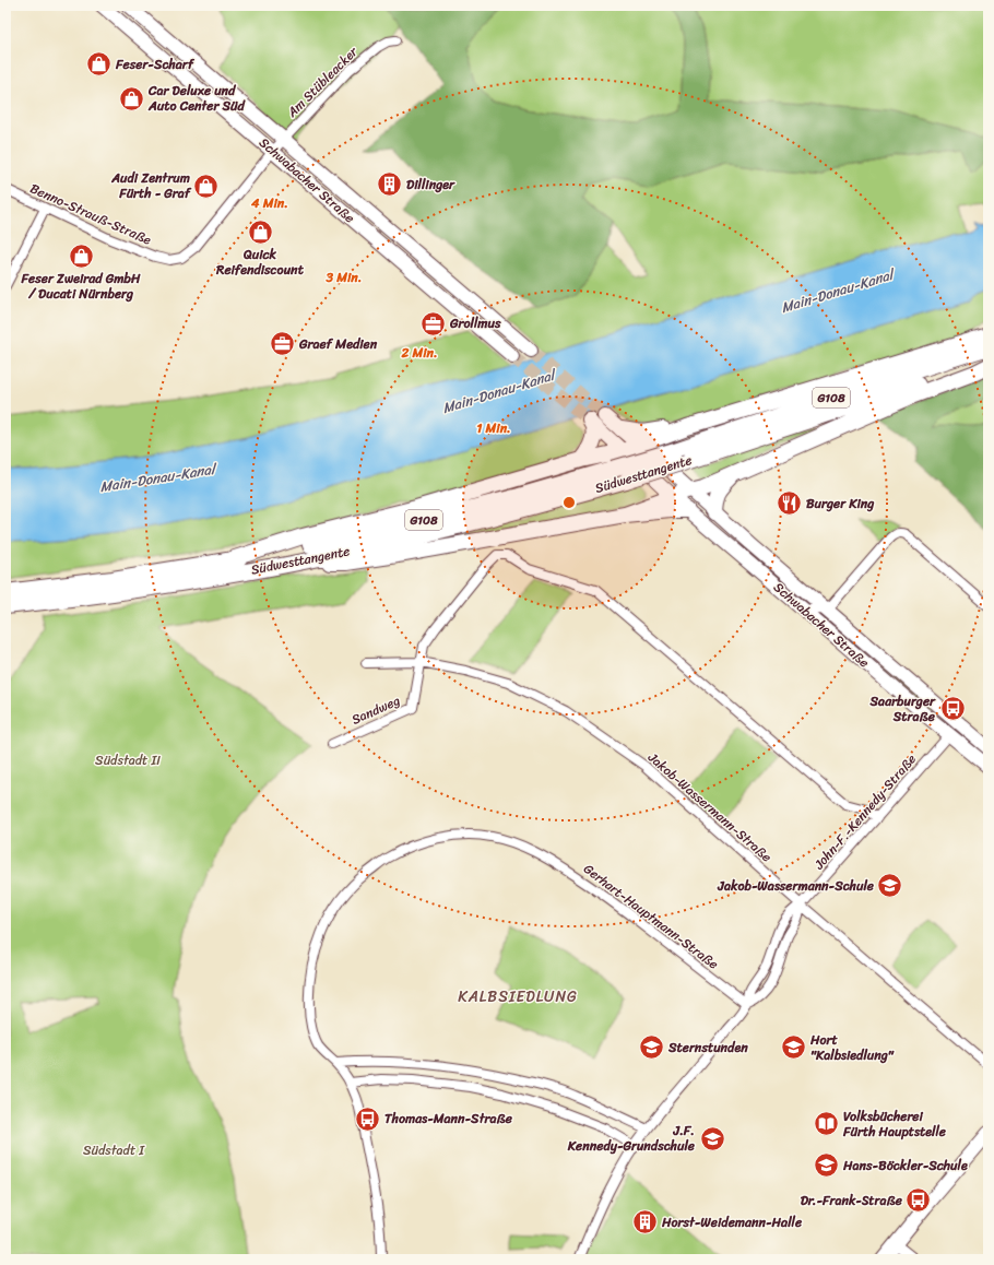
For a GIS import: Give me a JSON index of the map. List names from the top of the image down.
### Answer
{
  "streets": {
    "highway": ["G108", "Südwesttangente"],
    "main road": ["Schwabacher Straße"],
    "street": [
      "Am Stübleacker",
      "Benno-Strauß-Straße",
      "Sandweg",
      "Jakob-Wassermann-Straße",
      "John-F.-Kennedy-Straße",
      "Gerhart-Hauptmann-Straße"
    ]
  },
  "crossings": [
    ["Am Stübleacker", "Schwabacher Straße"],
    ["Am Stübleacker", "Benno-Strauß-Straße"],
    ["Schwabacher Straße", "Benno-Strauß-Straße"],
    ["Schwabacher Straße", "John-F.-Kennedy-Straße"],
    ["Sandweg", "Jakob-Wassermann-Straße"],
    ["Jakob-Wassermann-Straße", "John-F.-Kennedy-Straße"],
    ["John-F.-Kennedy-Straße", "Gerhart-Hauptmann-Straße"]
  ],
  "districts": ["KALBSIEDLUNG"],
  "water": ["Main-Donau-Kanal"],
  "parks": ["Südstadt II", "Südstadt I"],
  "places": {
    "shop": [
      "Feser-Scharf",
      "Car Deluxe und Auto Center Süd",
      "Audi Zentrum Fürth - Graf",
      "Quick Reifendiscount",
      "Feser Zweirad GmbH / Ducati Nürnberg"
    ],
    "building": ["Dillinger", "Horst-Weidemann-Halle"],
    "office": ["Grollmus", "Graef Medien"],
    "restaurant": ["Burger King"],
    "bus stop": ["Saarburger Straße", "Thomas-Mann-Straße", "Dr.-Frank-Straße"],
    "school or university": [
      "Jakob-Wassermann-Schule",
      "Sternstunden",
      "Hort \"Kalbsiedlung\"",
      "J.F. Kennedy-Grundschule",
      "Hans-Böckler-Schule"
    ],
    "library": ["Volksbücherei Fürth Hauptstelle"]
  },
  "rings": [
    "4 Min.",
    "3 Min.",
    "2 Min.",
    "1 Min."
  ]
}
